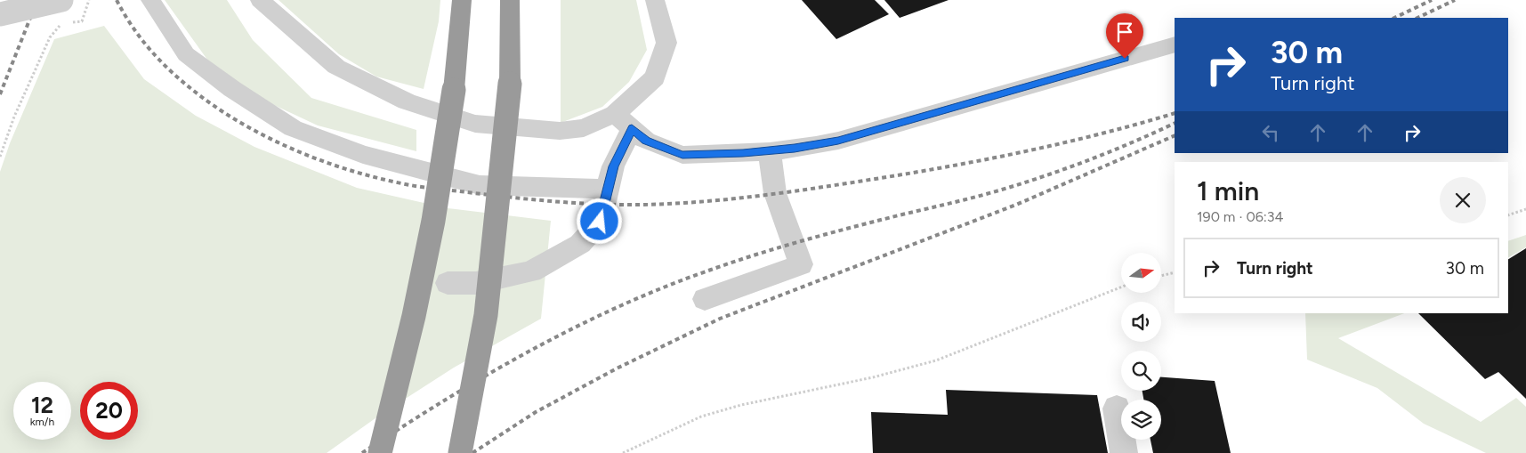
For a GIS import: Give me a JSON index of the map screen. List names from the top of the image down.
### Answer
{
  "north": "right",
  "page": {
    "turn": ["30 m", "Turn right"],
    "heading": ["1 min", "190 m · 06:34"],
    "list": [
      {
        "name": "Turn right",
        "value": "30 m"
      }
    ],
    "speed": "12 km/h",
    "limit": "20"
  }
}
